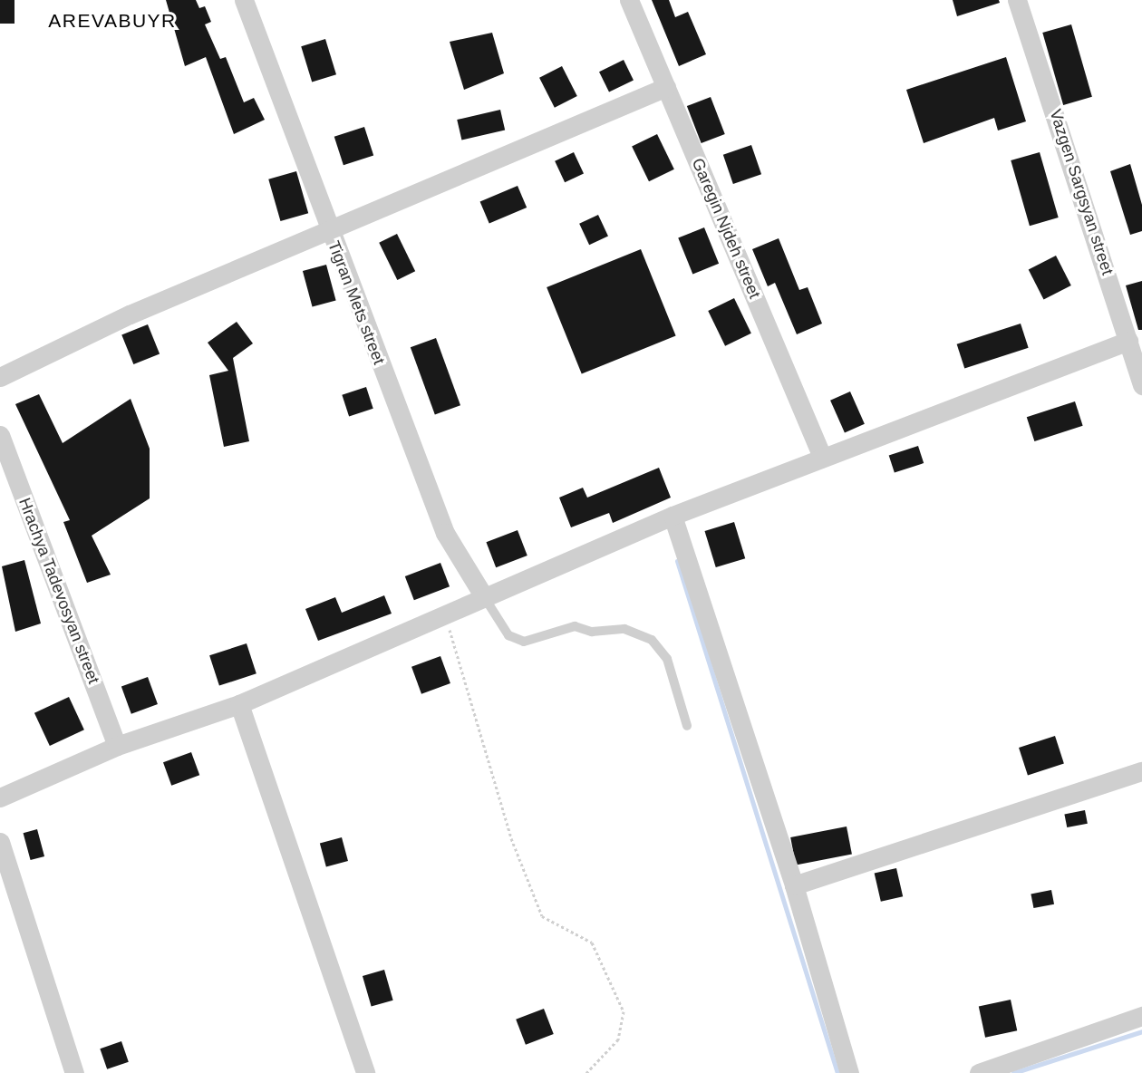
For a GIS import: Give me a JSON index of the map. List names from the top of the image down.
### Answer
{
  "streets": {
    "street": [
      "Vazgen Sargsyan street",
      "Garegin Njdeh street",
      "Tigran Mets street",
      "Hrachya Tadevosyan street"
    ]
  },
  "districts": ["AREVABUYR"]
}
